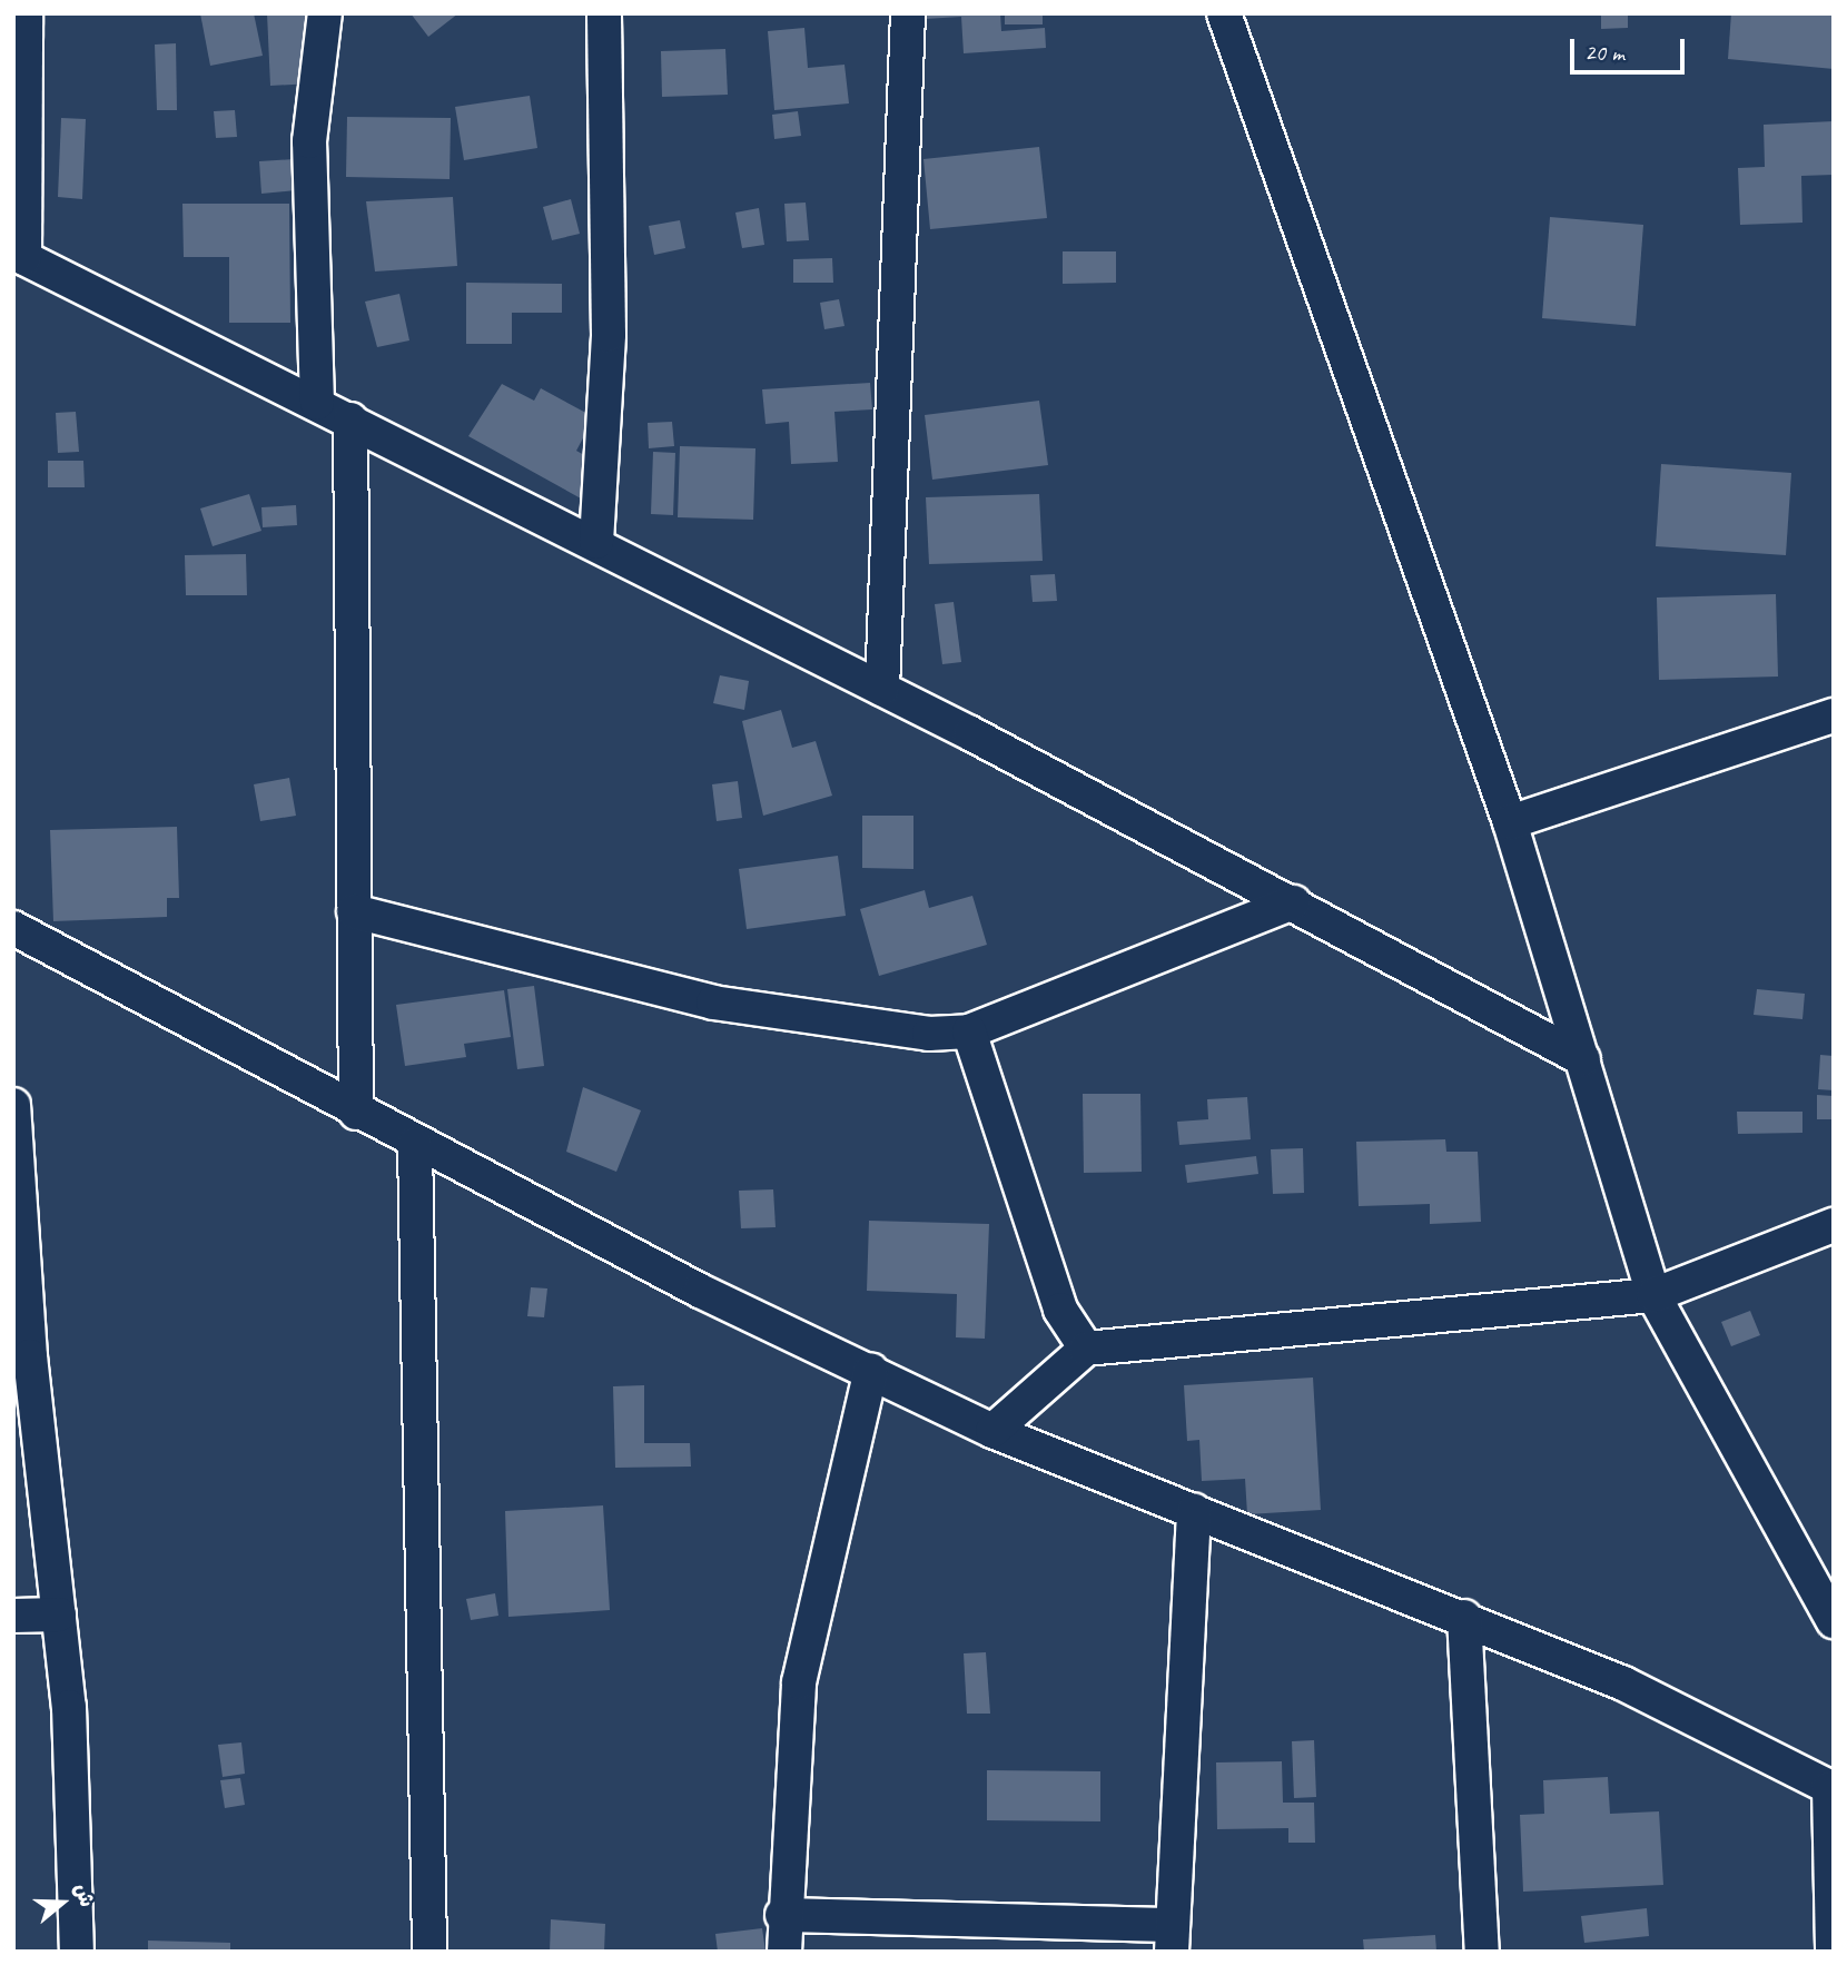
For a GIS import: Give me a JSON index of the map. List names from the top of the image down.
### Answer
{
  "scale_bar": "20 m",
  "north": "right"
}
